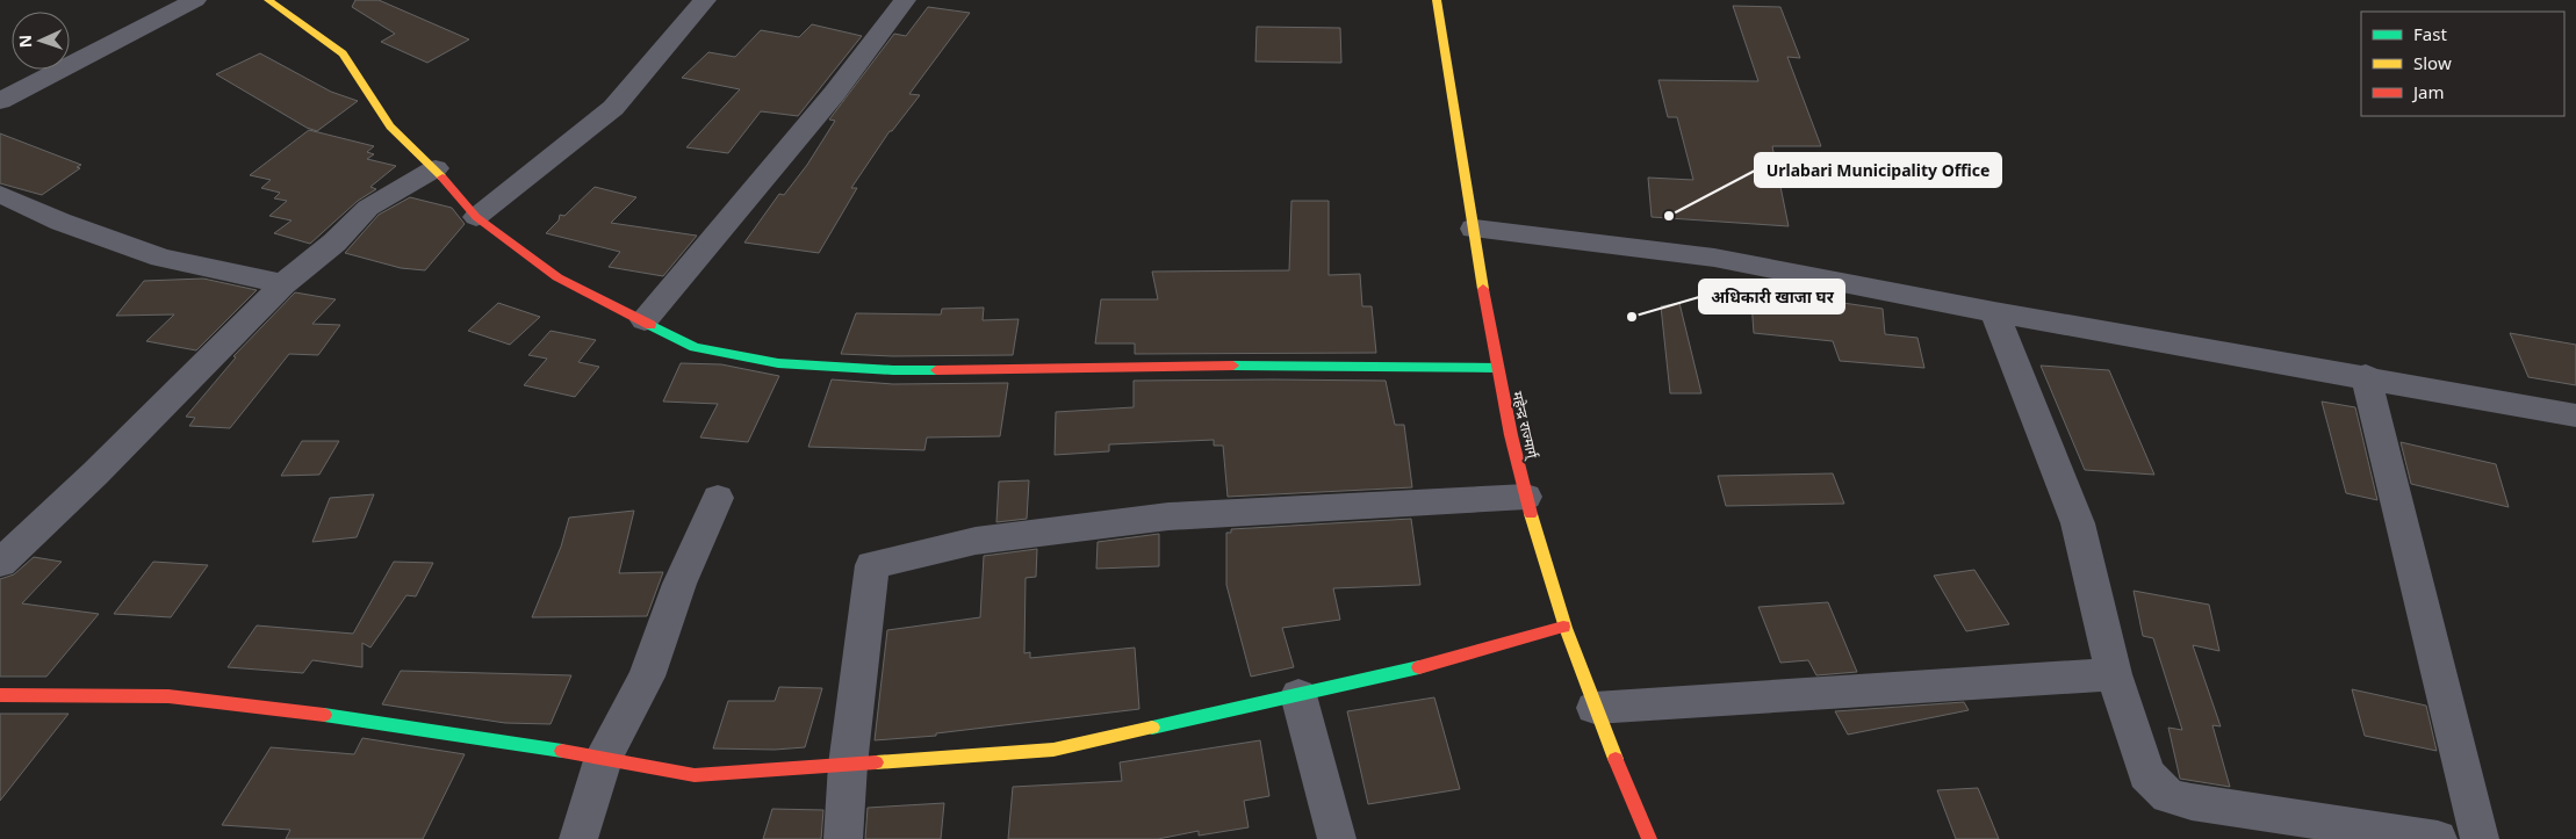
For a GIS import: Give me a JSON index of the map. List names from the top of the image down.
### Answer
{
  "streets": {
    "main road": ["महेन्द्र राज्मार्ग्"]
  },
  "places": ["Urlabari Municipality Office", "अधिकारी खाजा घर"],
  "legend": ["Fast", "Slow", "Jam"],
  "north": "left"
}
